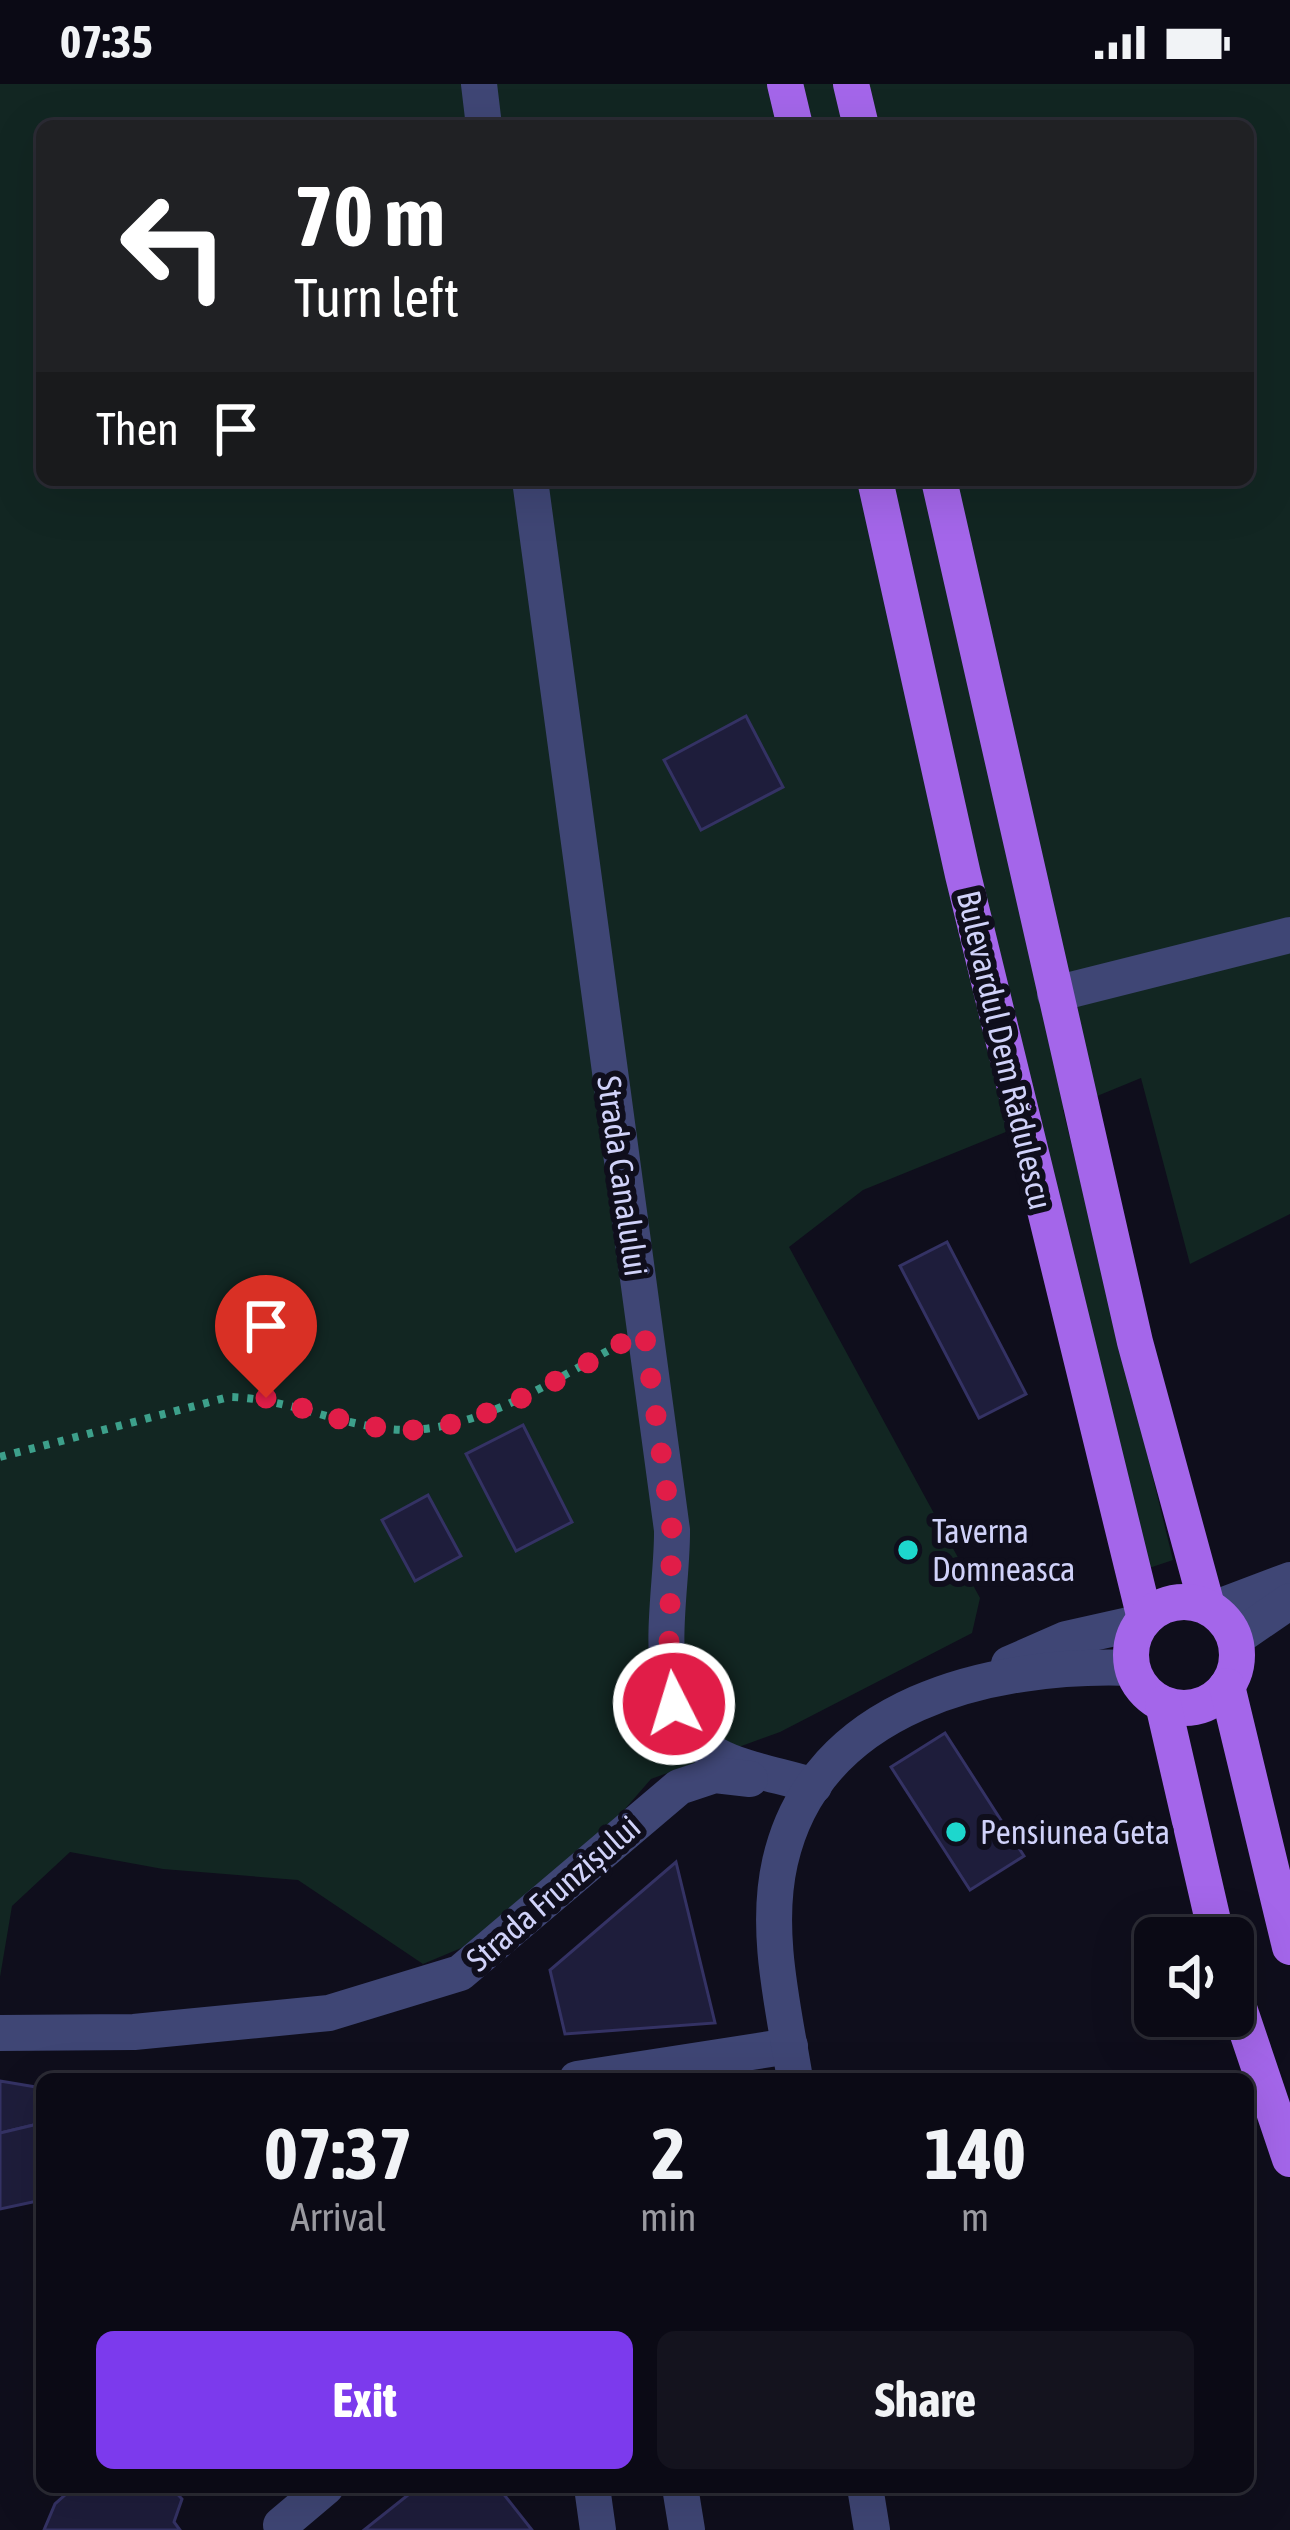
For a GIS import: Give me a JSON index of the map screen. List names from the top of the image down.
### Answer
{
  "streets": {
    "main road": ["Bulevardul Dem Rădulescu"],
    "street": ["Strada Canalului", "Strada Frunzișului"]
  },
  "crossings": [
    ["Strada Canalului", "Strada Frunzișului"]
  ],
  "places": ["Taverna Domneasca", "Pensiunea Geta"],
  "page": {
    "status": "07:35",
    "turn": ["70 m", "Turn left"],
    "then": "Then",
    "eta": [
      "07:37",
      "Arrival",
      "2",
      "min",
      "140",
      "m"
    ],
    "buttons": ["Exit", "Share"]
  }
}
